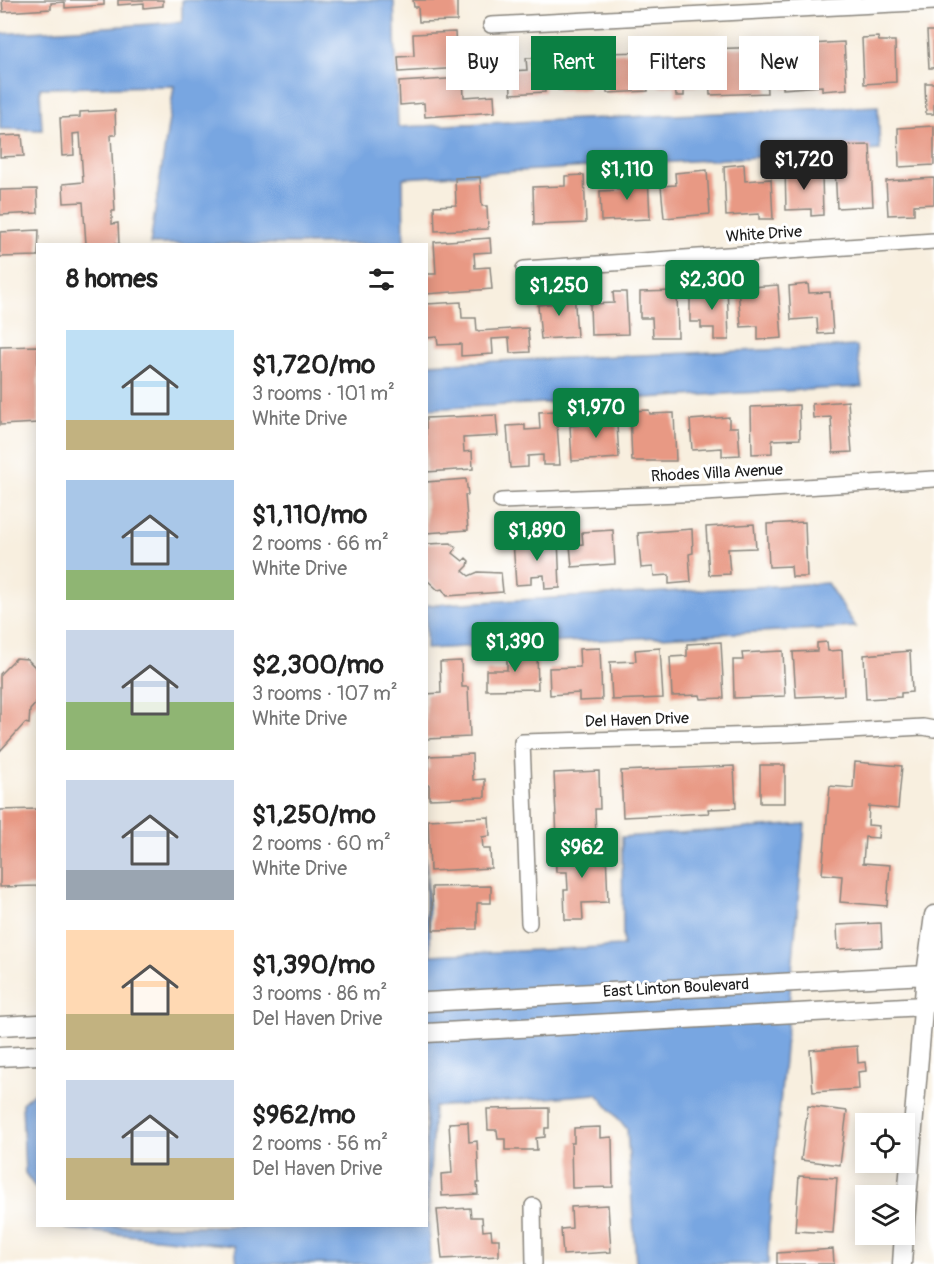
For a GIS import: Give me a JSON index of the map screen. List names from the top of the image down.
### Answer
{
  "streets": {
    "main road": ["East Linton Boulevard"],
    "street": ["White Drive", "Rhodes Villa Avenue", "Del Haven Drive"]
  },
  "page": {
    "chip": [
      "Buy",
      "Rent",
      "Filters",
      "New"
    ],
    "price": [
      "$1,720",
      "$1,110",
      "$2,300",
      "$1,250",
      "$1,970",
      "$1,890",
      "$1,390",
      "$962"
    ],
    "heading": "8 homes",
    "list": [
      {
        "name": "$1,720/mo",
        "note": "3 rooms · 101 m² · White Drive"
      },
      {
        "name": "$1,110/mo",
        "note": "2 rooms · 66 m² · White Drive"
      },
      {
        "name": "$2,300/mo",
        "note": "3 rooms · 107 m² · White Drive"
      },
      {
        "name": "$1,250/mo",
        "note": "2 rooms · 60 m² · White Drive"
      },
      {
        "name": "$1,390/mo",
        "note": "3 rooms · 86 m² · Del Haven Drive"
      },
      {
        "name": "$962/mo",
        "note": "2 rooms · 56 m² · Del Haven Drive"
      }
    ]
  }
}
